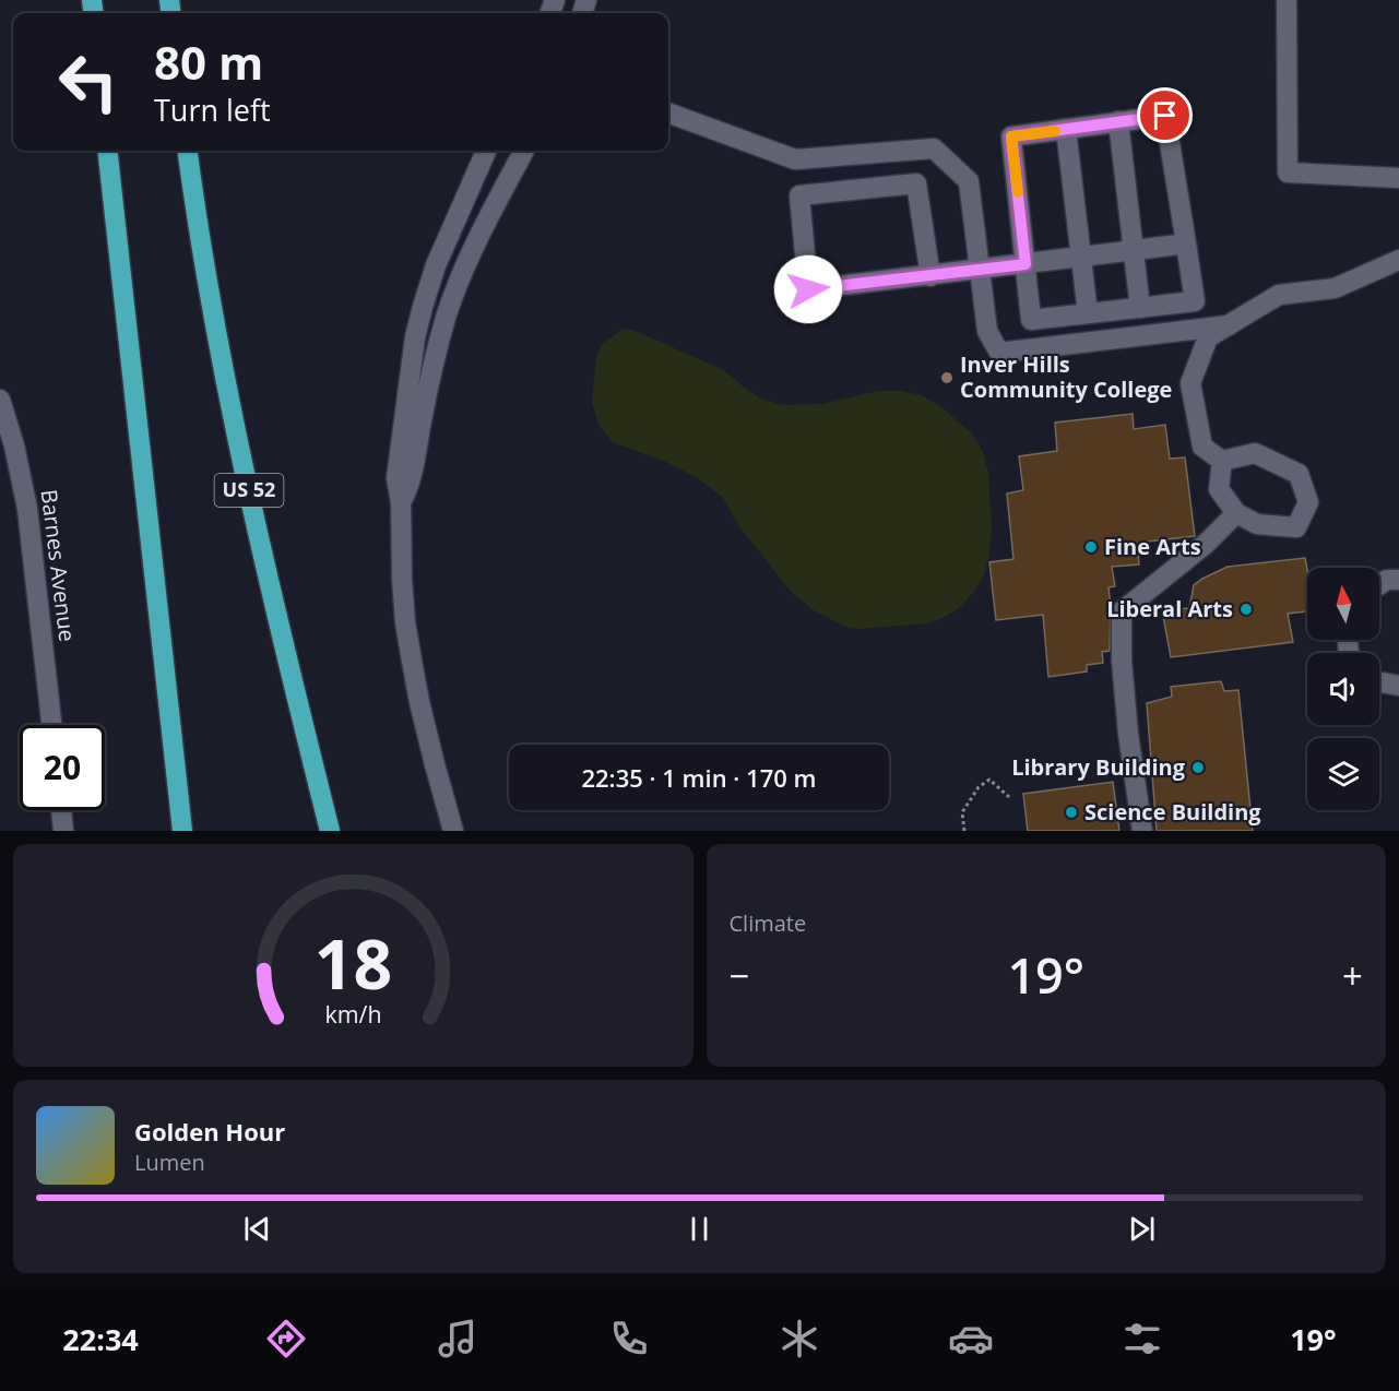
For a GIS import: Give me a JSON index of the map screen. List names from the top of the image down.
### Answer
{
  "streets": {
    "highway": ["US 52"],
    "street": ["Barnes Avenue"]
  },
  "places": [
    "Inver Hills Community College",
    "Fine Arts",
    "Liberal Arts",
    "Library Building",
    "Science Building"
  ],
  "north": "top",
  "page": {
    "turn": ["80 m", "Turn left"],
    "limit": "20",
    "trip": "22:35 · 1 min · 170 m",
    "tile": "Climate",
    "heat": ["−", "19°", "+"],
    "song": ["Golden Hour", "Lumen"],
    "tabs": ["22:34", "19°"],
    "gauge": ["18", "km/h"]
  }
}
